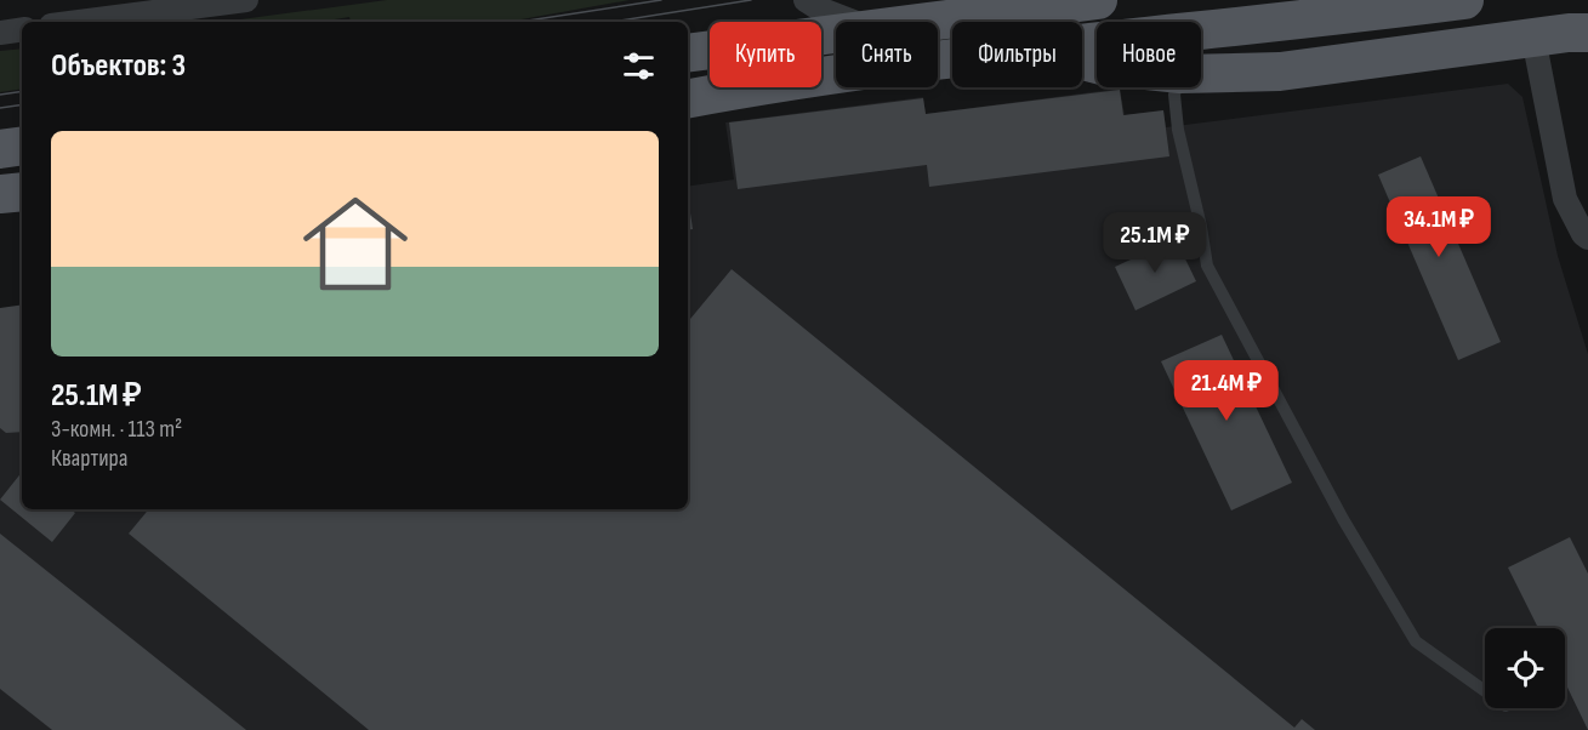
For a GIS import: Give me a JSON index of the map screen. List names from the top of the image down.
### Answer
{
  "page": {
    "chip": [
      "Купить",
      "Снять",
      "Фильтры",
      "Новое"
    ],
    "heading": "Объектов: 3",
    "list": [
      {
        "name": "25.1M ₽",
        "note": "3-комн. · 113 m² · Квартира"
      }
    ],
    "price": ["34.1M ₽", "25.1M ₽", "21.4M ₽"]
  }
}
